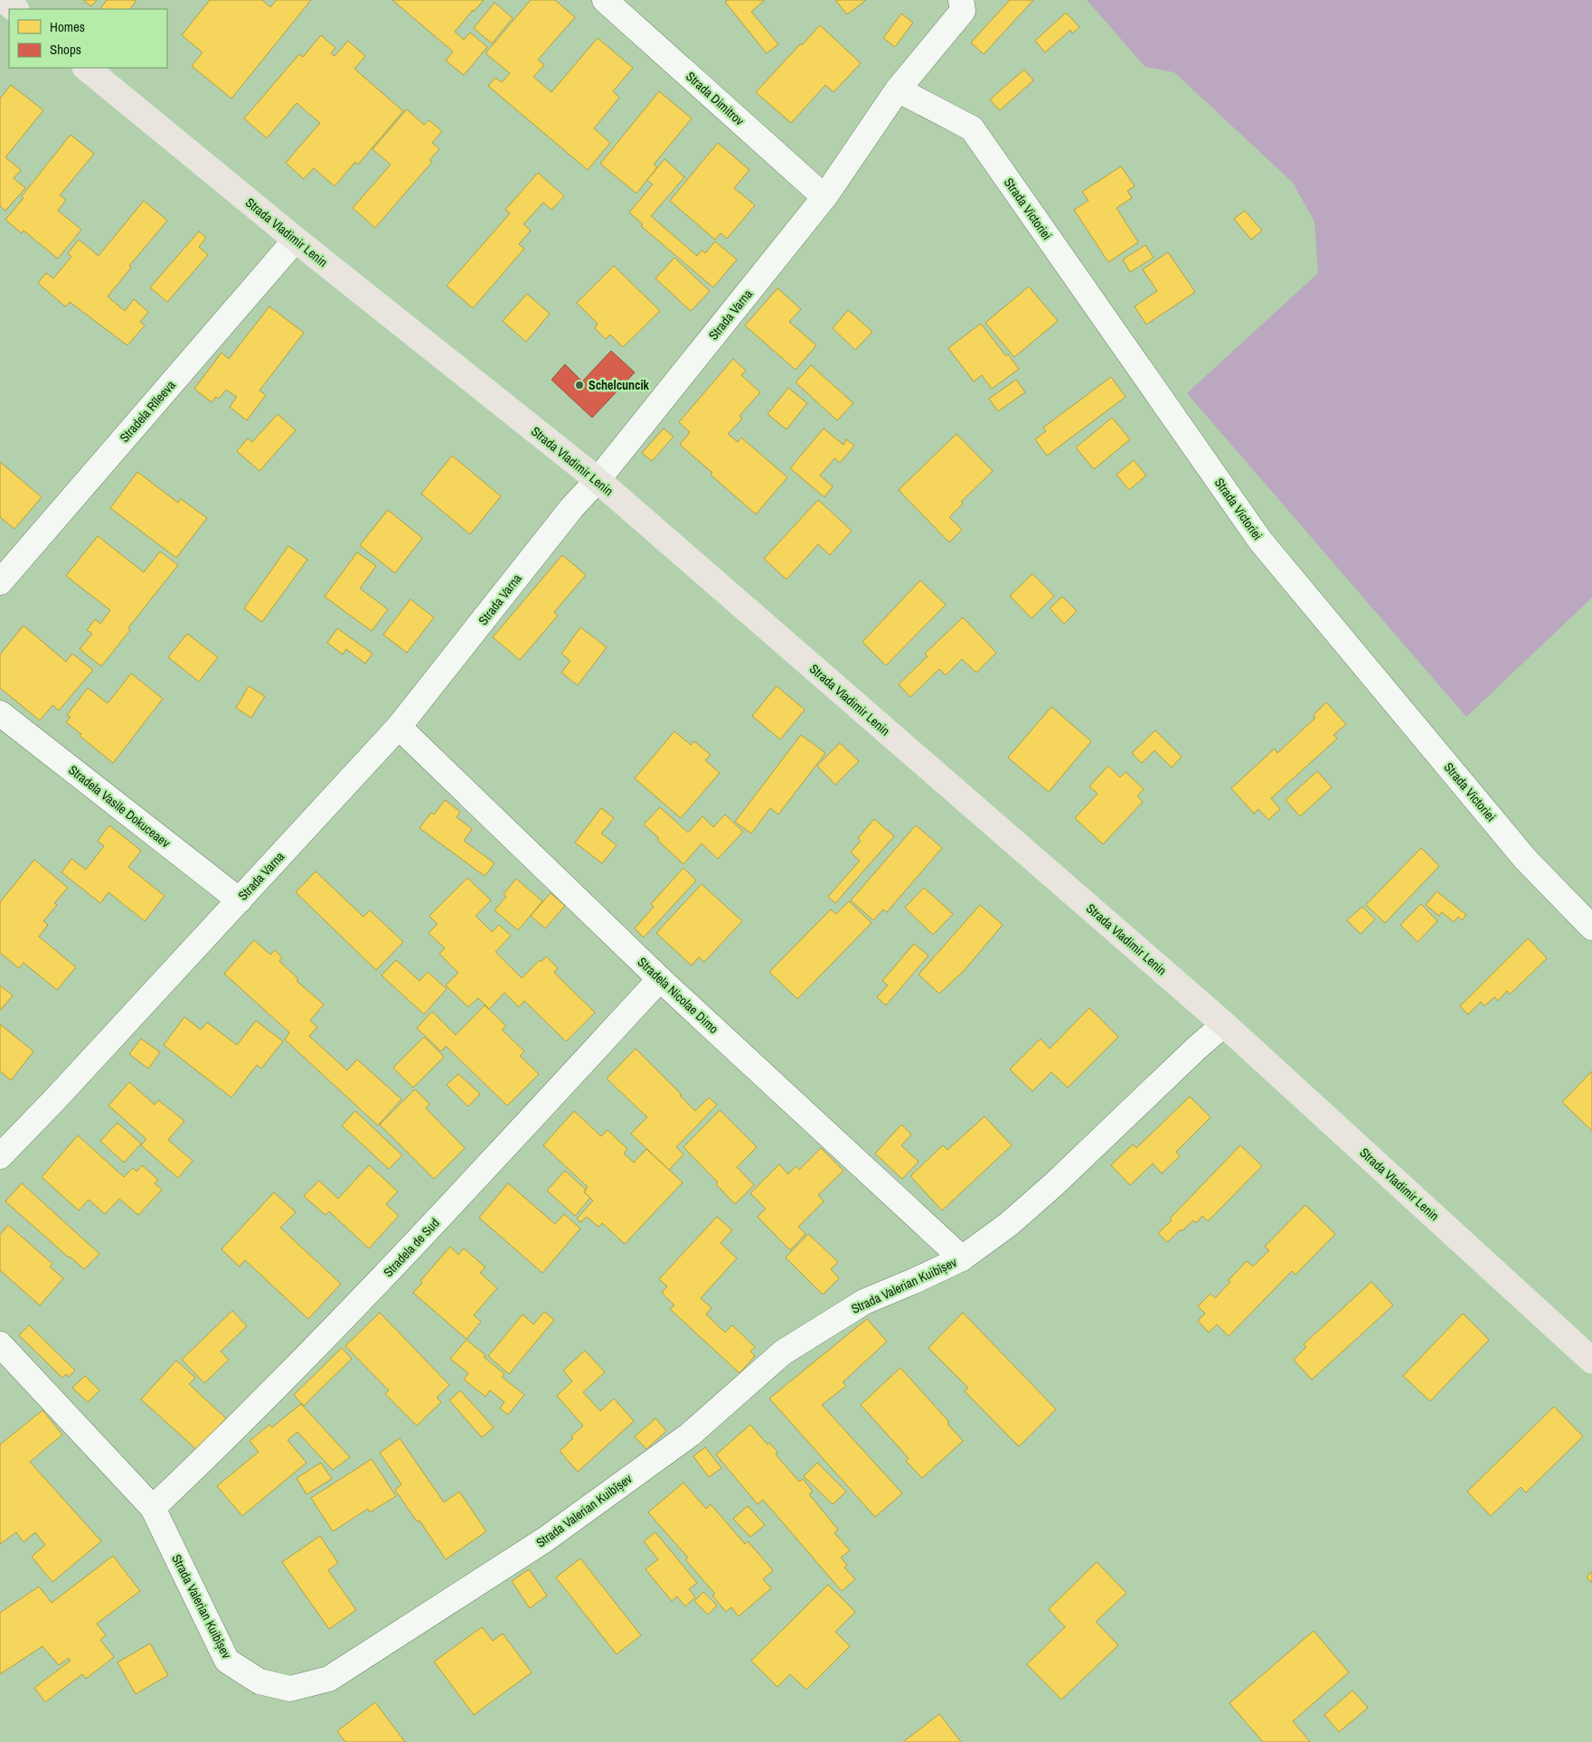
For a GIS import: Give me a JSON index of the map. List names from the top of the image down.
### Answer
{
  "streets": {
    "main road": ["Strada Vladimir Lenin"],
    "street": [
      "Strada Dimitrov",
      "Strada Victoriei",
      "Strada Varna",
      "Stradela Rîleeva",
      "Stradela Vasile Dokuceaev",
      "Stradela Nicolae Dimo",
      "Stradela de Sud",
      "Strada Valerian Kuibîșev"
    ]
  },
  "crossings": [
    ["Strada Dimitrov", "Strada Varna"],
    ["Strada Victoriei", "Strada Varna"],
    ["Strada Vladimir Lenin", "Strada Varna"],
    ["Strada Vladimir Lenin", "Stradela Rîleeva"],
    ["Strada Vladimir Lenin", "Strada Valerian Kuibîșev"],
    ["Strada Varna", "Stradela Vasile Dokuceaev"],
    ["Strada Varna", "Stradela Nicolae Dimo"],
    ["Stradela Nicolae Dimo", "Stradela de Sud"],
    ["Stradela Nicolae Dimo", "Strada Valerian Kuibîșev"],
    ["Stradela de Sud", "Strada Valerian Kuibîșev"]
  ],
  "places": ["Schelcuncik"],
  "legend": ["Homes", "Shops"]
}
